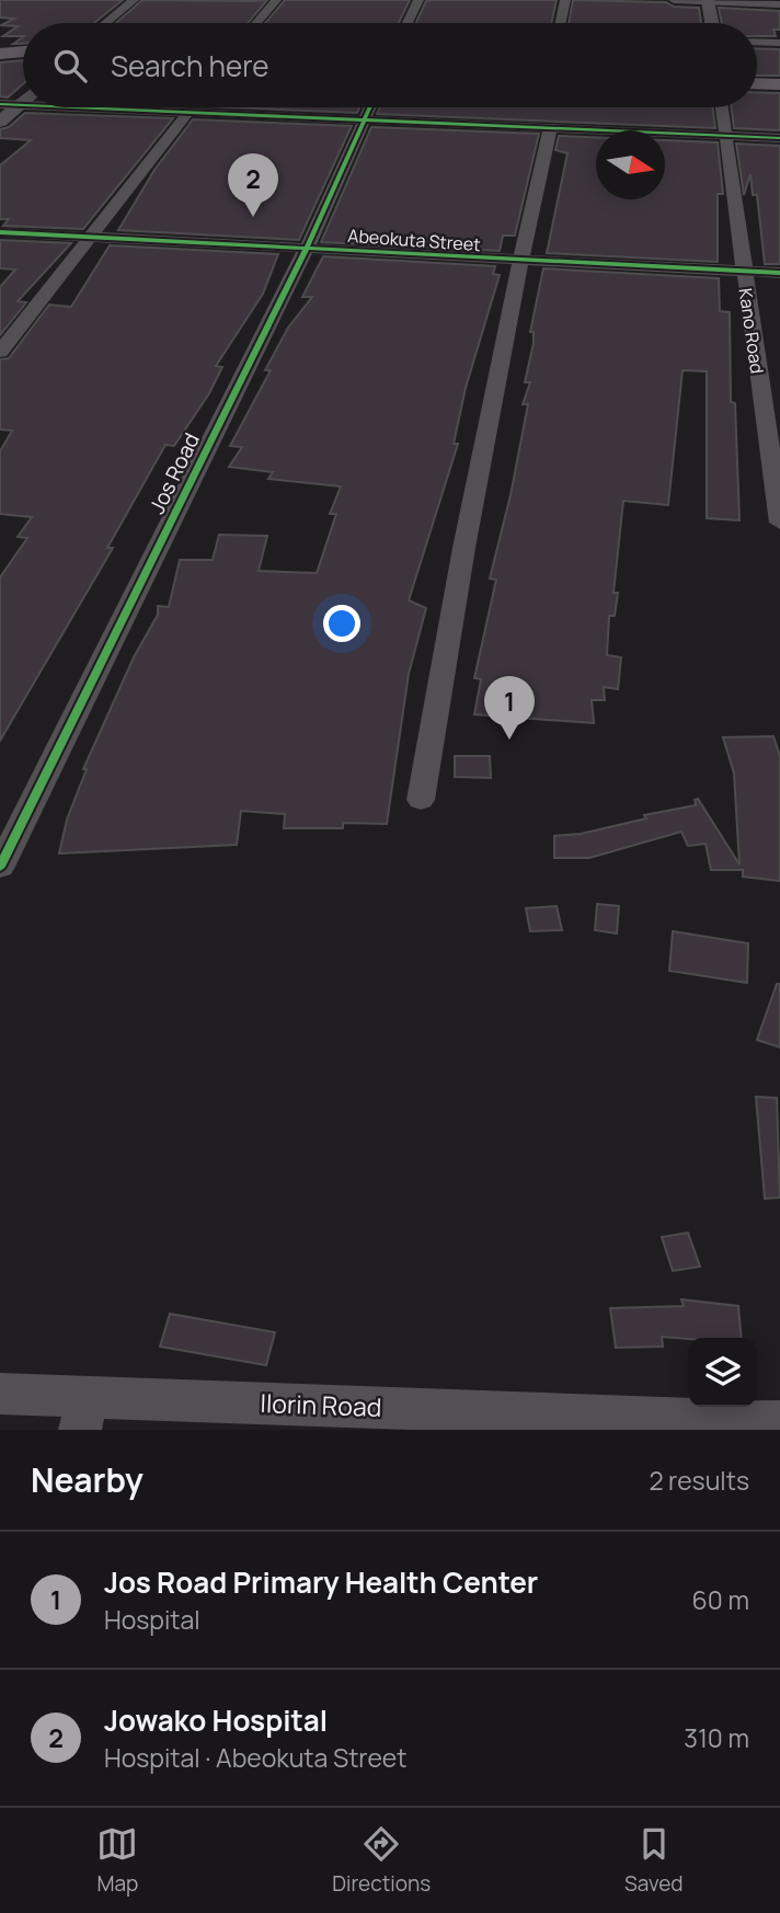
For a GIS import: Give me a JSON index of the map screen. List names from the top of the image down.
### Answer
{
  "streets": {
    "street": [
      "Abeokuta Street",
      "Kano Road",
      "Jos Road",
      "Ilorin Road"
    ]
  },
  "crossings": [
    ["Abeokuta Street", "Kano Road"],
    ["Abeokuta Street", "Jos Road"]
  ],
  "north": "right",
  "page": {
    "search": "Search here",
    "pins": ["2", "1"],
    "heading": ["Nearby", "2 results"],
    "list": [
      {
        "mark": "1",
        "name": "Jos Road Primary Health Center",
        "note": "Hospital",
        "value": "60 m"
      },
      {
        "mark": "2",
        "name": "Jowako Hospital",
        "note": "Hospital · Abeokuta Street",
        "value": "310 m"
      }
    ],
    "nav": ["Map", "Directions", "Saved"]
  }
}
